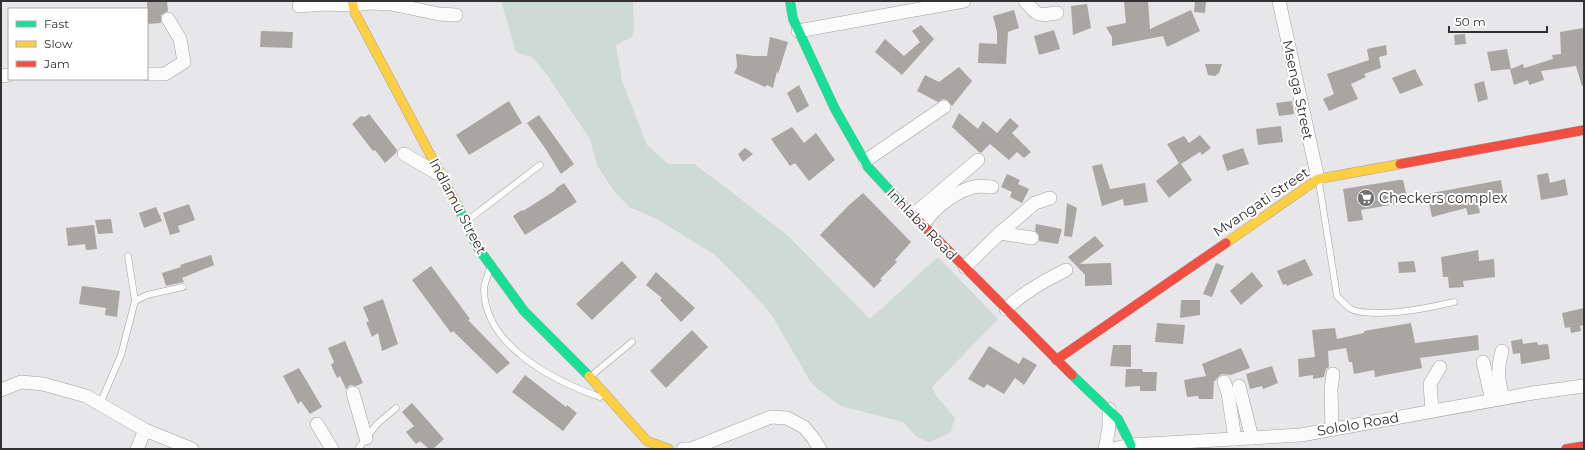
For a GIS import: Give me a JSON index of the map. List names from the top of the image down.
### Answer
{
  "streets": {
    "street": [
      "Msenga Street",
      "Mvangati Street",
      "Indlamu Street",
      "Inhlaba Road",
      "Sololo Road"
    ]
  },
  "crossings": [
    ["Msenga Street", "Mvangati Street"],
    ["Mvangati Street", "Inhlaba Road"],
    ["Inhlaba Road", "Sololo Road"]
  ],
  "places": {
    "supermarket": ["Checkers complex"]
  },
  "legend": ["Fast", "Slow", "Jam"],
  "scale_bar": "50 m"
}
